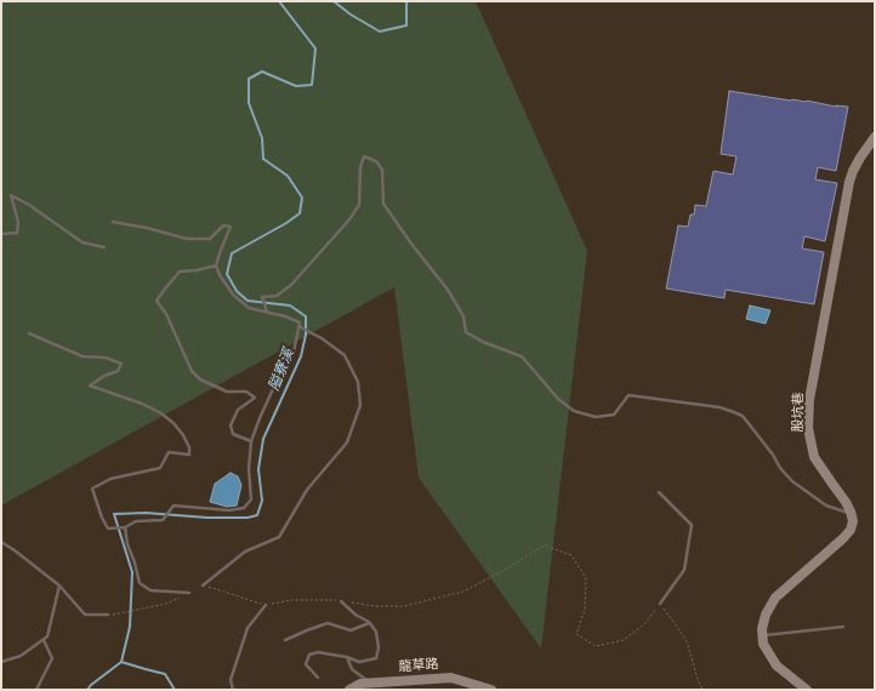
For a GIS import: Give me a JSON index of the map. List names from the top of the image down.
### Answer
{
  "streets": {
    "street": ["股坑巷", "龍草路"]
  },
  "water": ["隘寮溪"]
}
